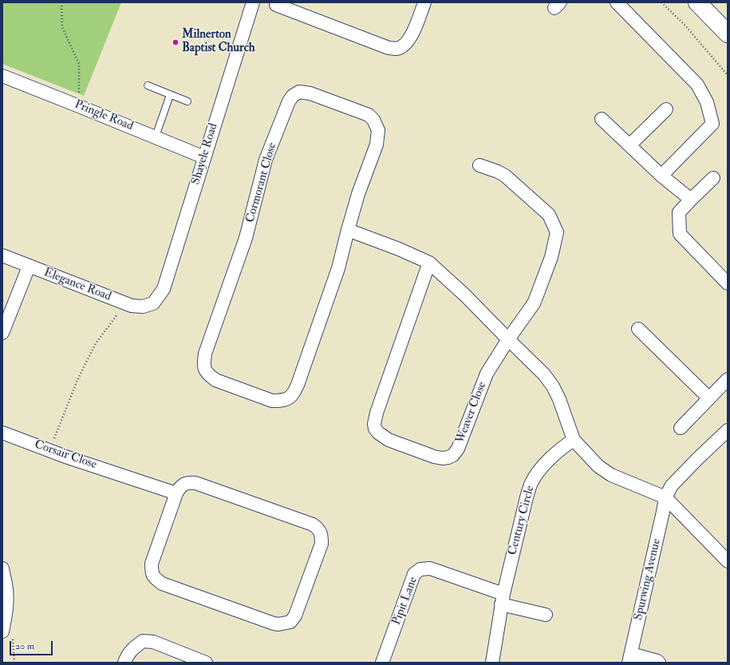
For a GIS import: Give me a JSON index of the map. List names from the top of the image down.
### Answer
{
  "streets": {
    "street": [
      "Pringle Road",
      "Shayele Road",
      "Cormorant Close",
      "Elegance Road",
      "Weaver Close",
      "Corsair Close",
      "Century Circle",
      "Spurwing Avenue",
      "Pipit Lane"
    ]
  },
  "crossings": [
    ["Pringle Road", "Shayele Road"],
    ["Shayele Road", "Elegance Road"],
    ["Century Circle", "Pipit Lane"]
  ],
  "places": ["Milnerton Baptist Church"],
  "scale_bar": "20 m"
}
